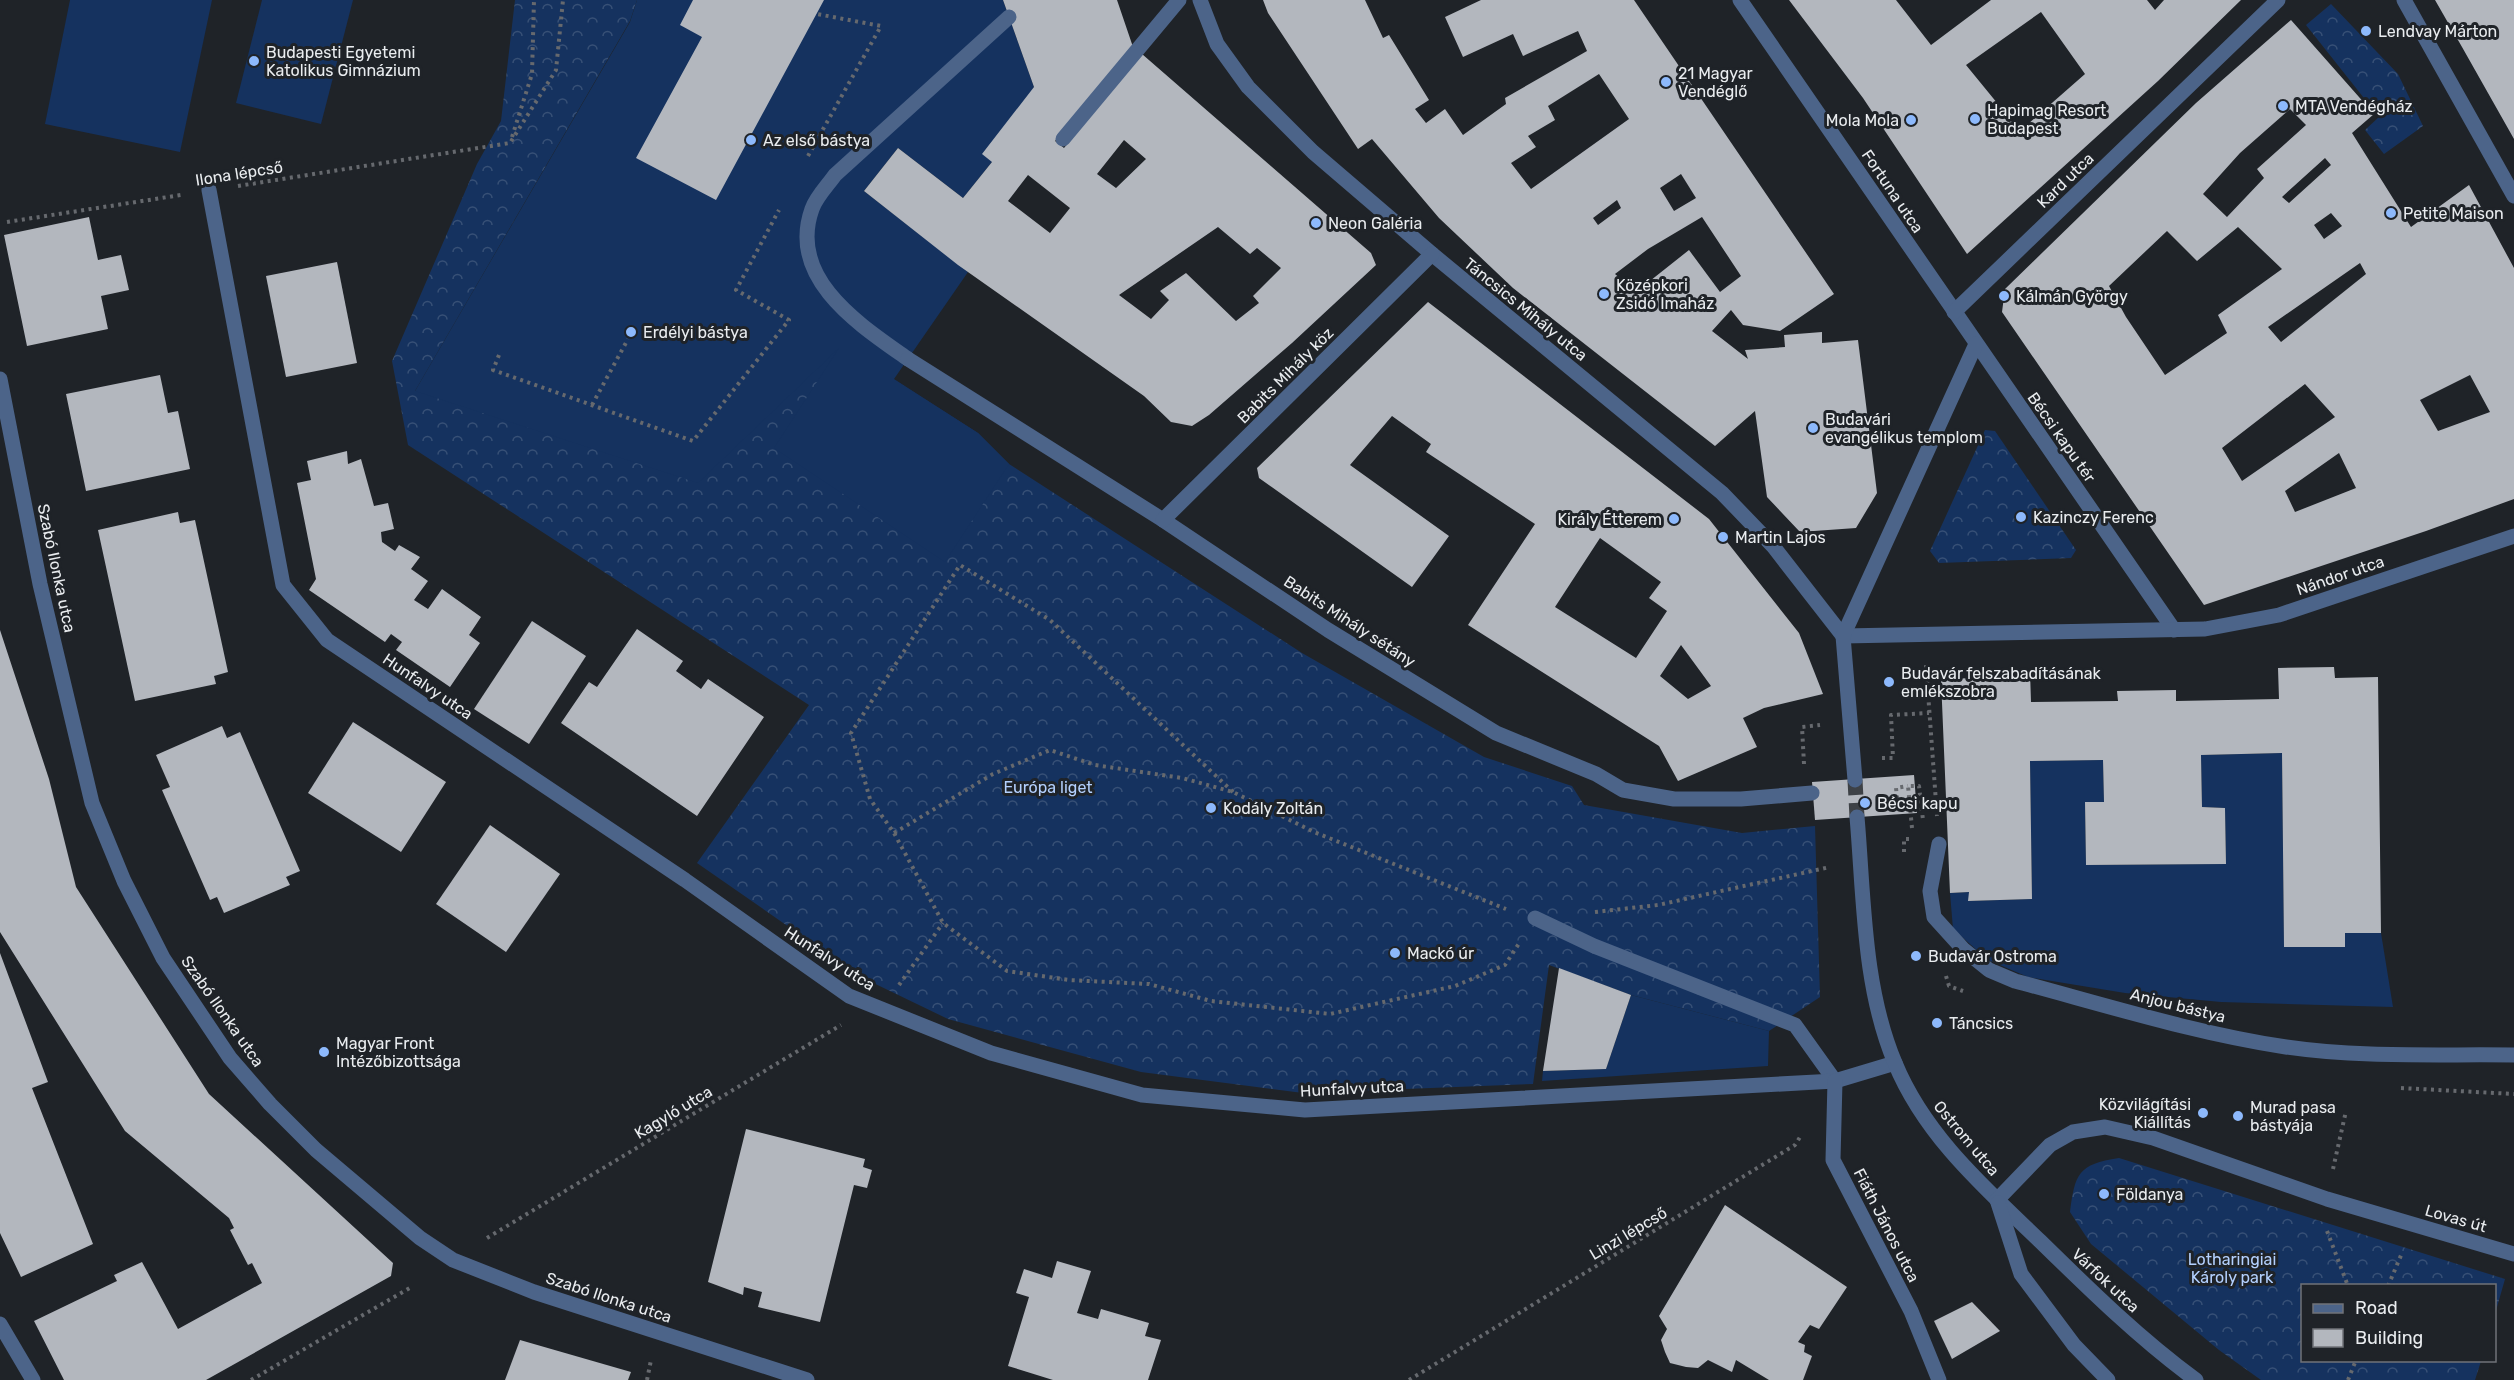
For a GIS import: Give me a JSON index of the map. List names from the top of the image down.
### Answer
{
  "streets": {
    "street": [
      "Kard utca",
      "Fortuna utca",
      "Táncsics Mihály utca",
      "Babits Mihály köz",
      "Bécsi kapu tér",
      "Szabó Ilonka utca",
      "Nándor utca",
      "Babits Mihály sétány",
      "Hunfalvy utca",
      "Anjou bástya",
      "Ostrom utca",
      "Lovas út",
      "Fiáth János utca",
      "Várfok utca"
    ],
    "path": ["Ilona lépcső", "Kagyló utca", "Linzi lépcső"]
  },
  "crossings": [
    ["Ilona lépcső", "Hunfalvy utca"],
    ["Kard utca", "Fortuna utca"],
    ["Fortuna utca", "Bécsi kapu tér"],
    ["Táncsics Mihály utca", "Babits Mihály köz"],
    ["Babits Mihály köz", "Babits Mihály sétány"],
    ["Bécsi kapu tér", "Nándor utca"],
    ["Hunfalvy utca", "Kagyló utca"],
    ["Hunfalvy utca", "Ostrom utca"],
    ["Hunfalvy utca", "Fiáth János utca"],
    ["Ostrom utca", "Várfok utca"]
  ],
  "parks": ["Európa liget", "Lotharingiai Károly park"],
  "places": [
    "Lendvay Márton",
    "Budapesti Egyetemi Katolikus Gimnázium",
    "21 Magyar Vendéglő",
    "MTA Vendégház",
    "Hapimag Resort Budapest",
    "Mola Mola",
    "Az első bástya",
    "Petite Maison",
    "Neon Galéria",
    "Középkori Zsidó Imaház",
    "Kálmán György",
    "Erdélyi bástya",
    "Budavári evangélikus templom",
    "Kazinczy Ferenc",
    "Király Étterem",
    "Martin Lajos",
    "Budavár felszabadításának emlékszobra",
    "Bécsi kapu",
    "Kodály Zoltán",
    "Mackó úr",
    "Budavár Ostroma",
    "Táncsics",
    "Magyar Front Intézőbizottsága",
    "Közvilágítási Kiállítás",
    "Murad pasa bástyája",
    "Földanya"
  ],
  "legend": ["Road", "Building"]
}
